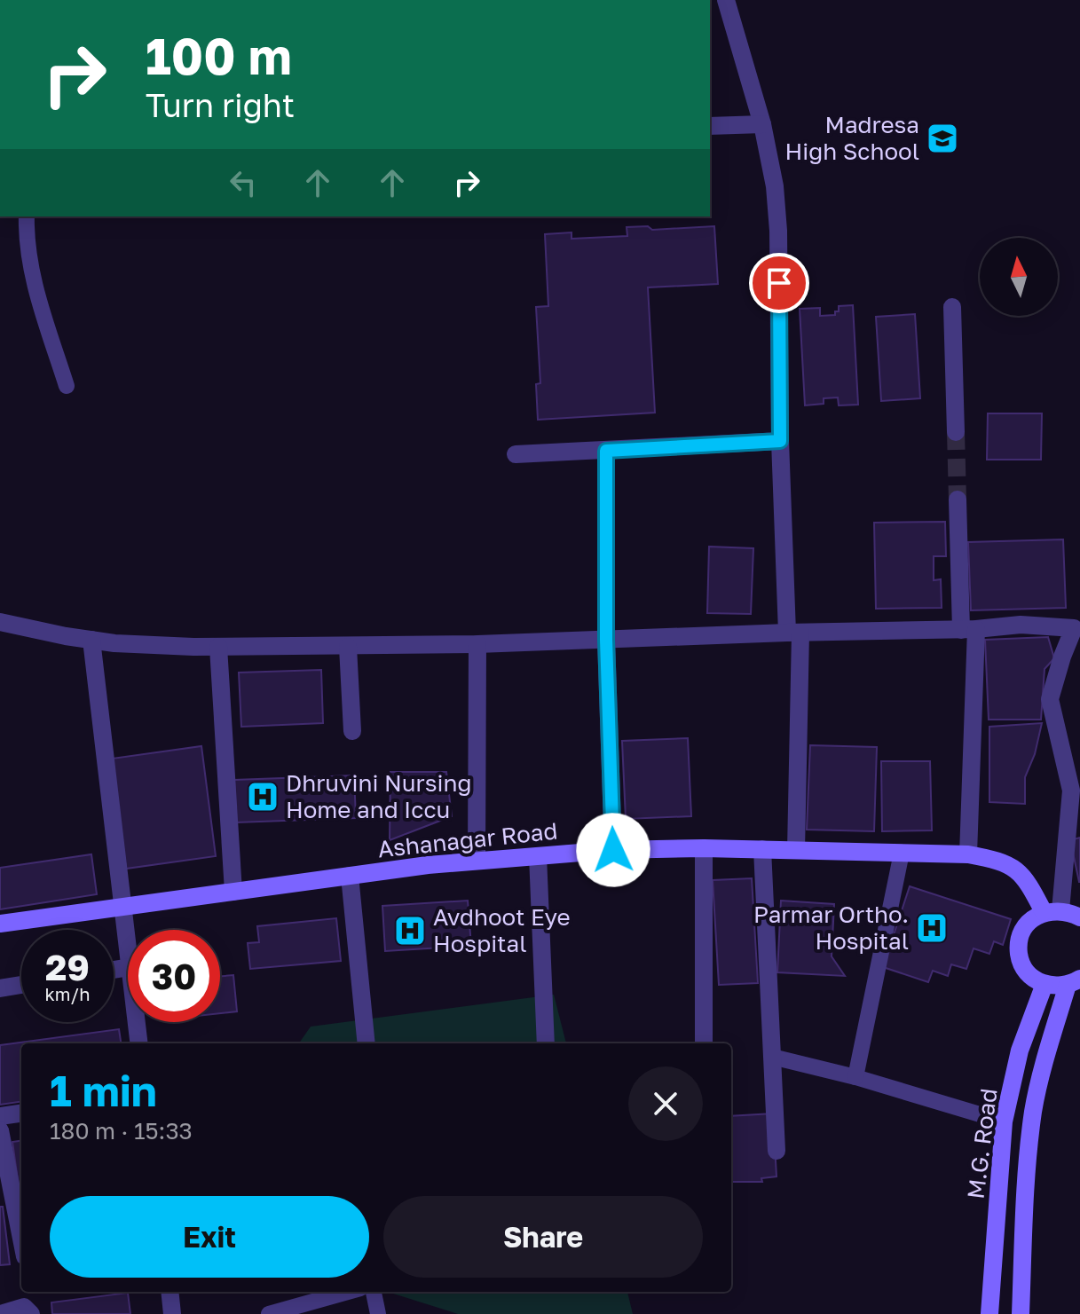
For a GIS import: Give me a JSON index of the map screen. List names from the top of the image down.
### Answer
{
  "streets": {
    "main road": ["Ashanagar Road", "M.G. Road"]
  },
  "places": {
    "school or university": ["Madresa High School"],
    "hospital": ["Dhruvini Nursing Home and Iccu", "Parmar Ortho. Hospital", "Avdhoot Eye Hospital"]
  },
  "north": "top",
  "page": {
    "turn": ["100 m", "Turn right"],
    "speed": "29 km/h",
    "limit": "30",
    "heading": ["1 min", "180 m · 15:33"],
    "buttons": ["Exit", "Share"]
  }
}
